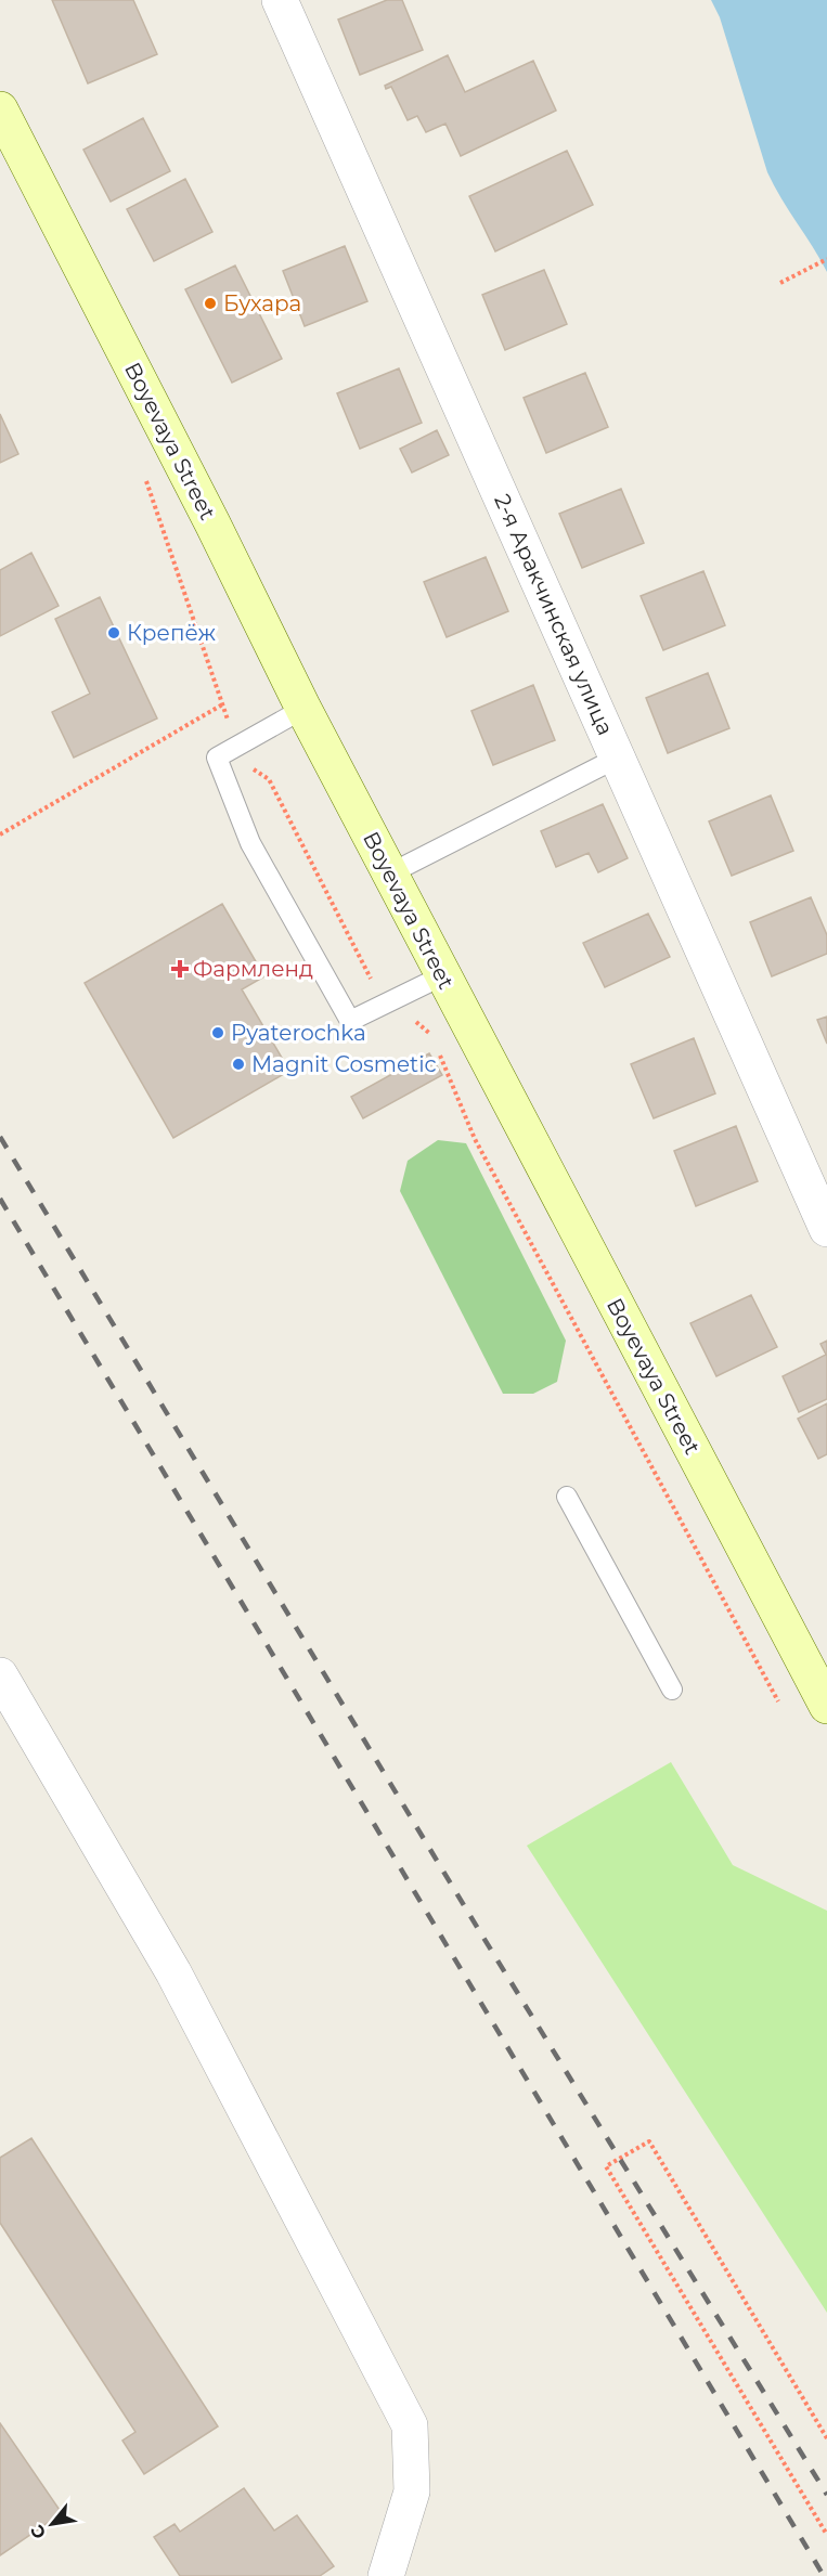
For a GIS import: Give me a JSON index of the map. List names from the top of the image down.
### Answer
{
  "streets": {
    "main road": ["Boyevaya Street"],
    "street": ["2-я Аракчинская улица"]
  },
  "places": {
    "other": [
      "Бухара",
      "Крепёж",
      "Pyaterochka",
      "Magnit Cosmetic"
    ],
    "health": ["Фармленд"]
  },
  "north": "bottom left"
}
